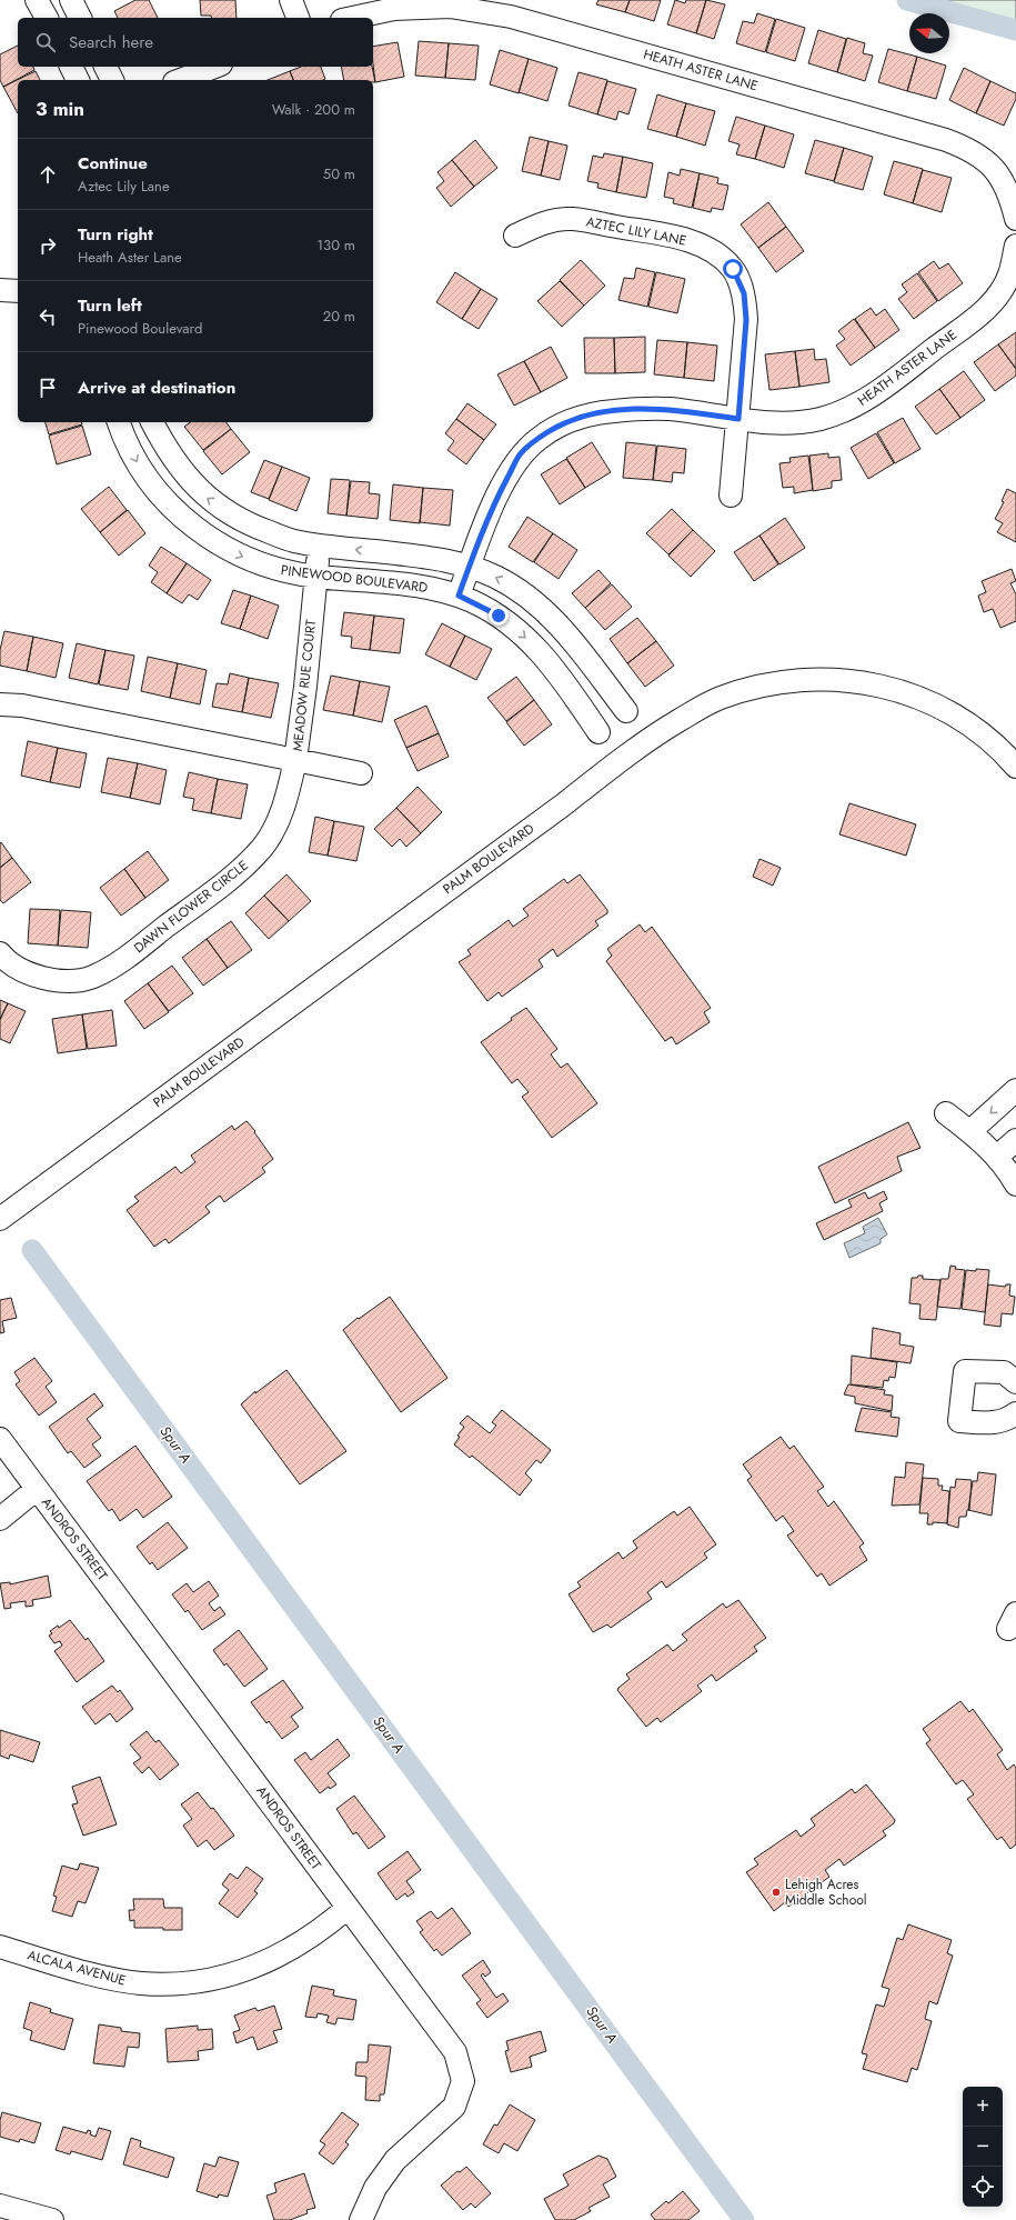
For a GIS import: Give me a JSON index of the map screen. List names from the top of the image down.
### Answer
{
  "streets": {
    "street": [
      "HEATH ASTER LANE",
      "AZTEC LILY LANE",
      "PINEWOOD BOULEVARD",
      "MEADOW RUE COURT",
      "PALM BOULEVARD",
      "DAWN FLOWER CIRCLE",
      "ANDROS STREET",
      "ALCALA AVENUE"
    ]
  },
  "crossings": [
    ["HEATH ASTER LANE", "AZTEC LILY LANE"],
    ["HEATH ASTER LANE", "PINEWOOD BOULEVARD"],
    ["PINEWOOD BOULEVARD", "MEADOW RUE COURT"],
    ["MEADOW RUE COURT", "DAWN FLOWER CIRCLE"],
    ["ANDROS STREET", "ALCALA AVENUE"]
  ],
  "water": ["Spur A"],
  "places": ["Lehigh Acres Middle School"],
  "north": "left",
  "page": {
    "search": "Search here",
    "heading": ["3 min", "Walk · 200 m"],
    "list": [
      ["Continue", "Aztec Lily Lane", "50 m"],
      ["Turn right", "Heath Aster Lane", "130 m"],
      ["Turn left", "Pinewood Boulevard", "20 m"],
      "Arrive at destination"
    ],
    "map_buttons": ["+", "−"]
  }
}
